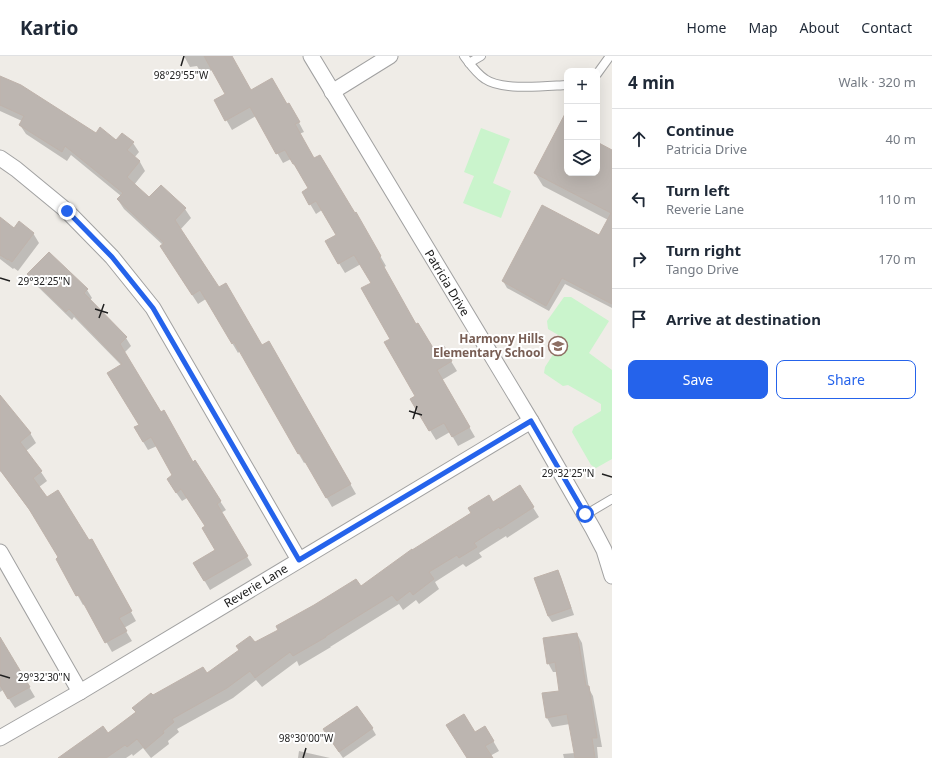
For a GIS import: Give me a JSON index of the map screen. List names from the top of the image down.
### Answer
{
  "streets": {
    "street": ["Patricia Drive", "Reverie Lane"]
  },
  "crossings": [
    ["Patricia Drive", "Reverie Lane"]
  ],
  "places": {
    "school or university": ["Harmony Hills Elementary School"]
  },
  "page": {
    "header": "Kartio",
    "nav": [
      "Home",
      "Map",
      "About",
      "Contact"
    ],
    "heading": ["4 min", "Walk · 320 m"],
    "map_buttons": ["+", "−"],
    "list": [
      ["Continue", "Patricia Drive", "40 m"],
      ["Turn left", "Reverie Lane", "110 m"],
      ["Turn right", "Tango Drive", "170 m"],
      "Arrive at destination"
    ],
    "buttons": ["Save", "Share"]
  },
  "coordinates": [
    "98°29'55\"W",
    "29°32'25\"N",
    "29°32'30\"N",
    "98°30'00\"W"
  ]
}
